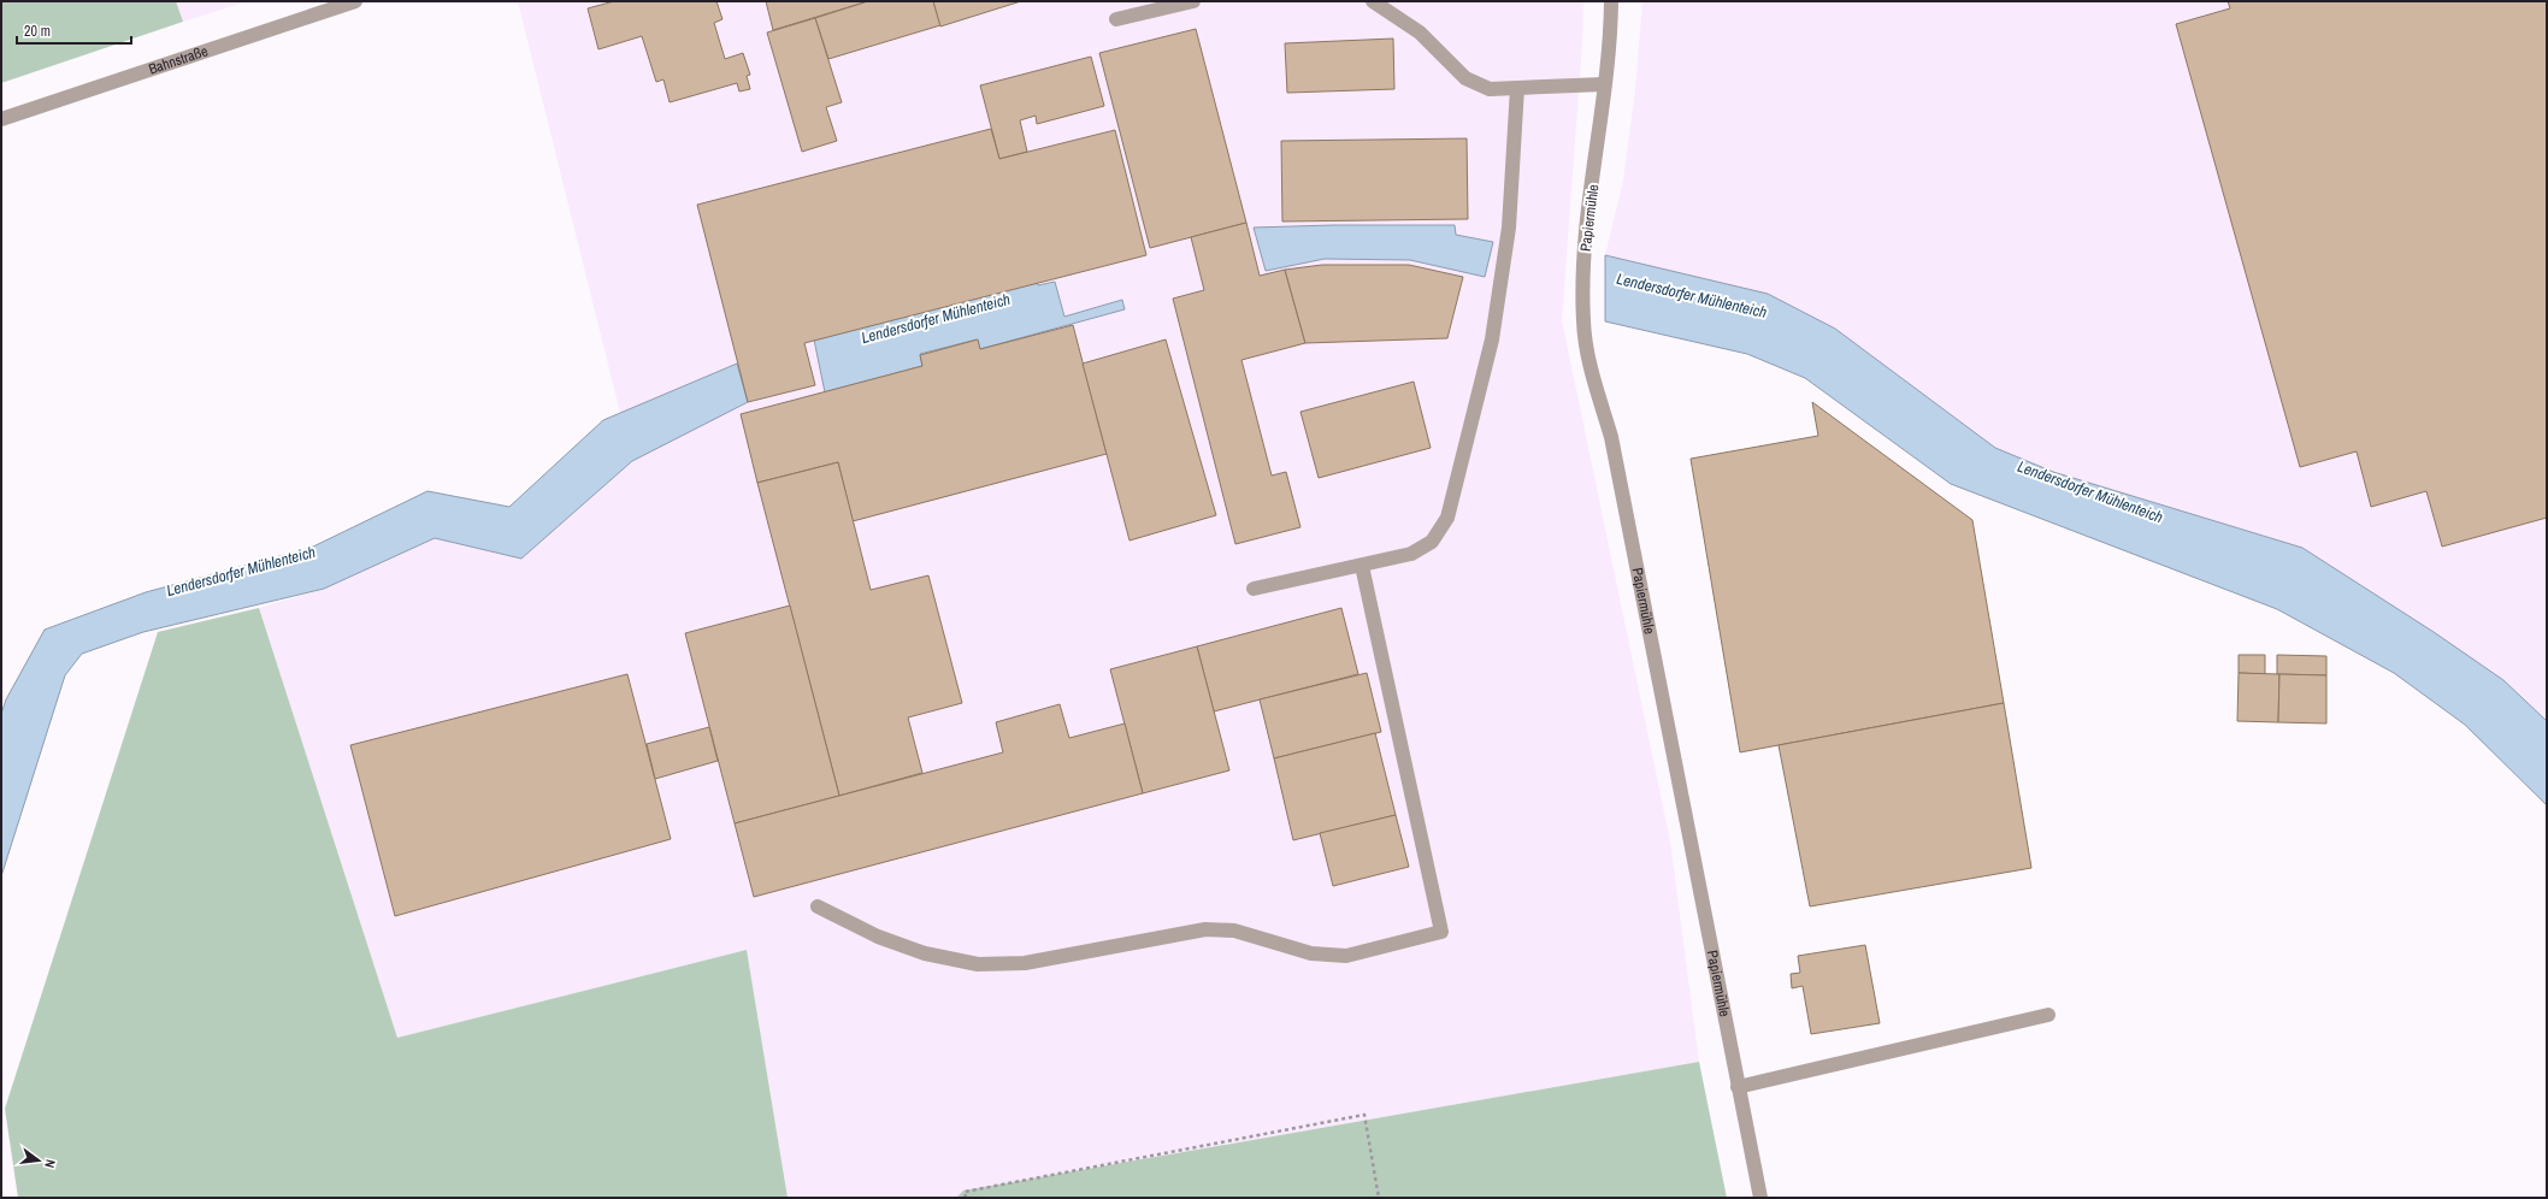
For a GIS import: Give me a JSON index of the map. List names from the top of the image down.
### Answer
{
  "streets": {
    "street": ["Bahnstraße", "Papiermühle"]
  },
  "water": ["Lendersdorfer Mühlenteich"],
  "scale_bar": "20 m",
  "north": "right"
}
